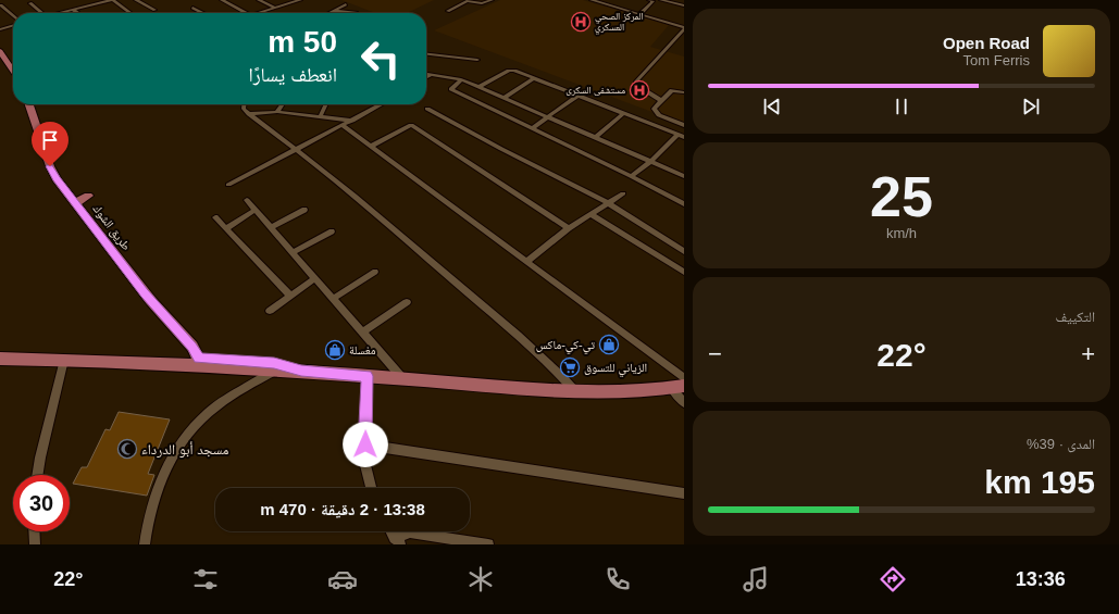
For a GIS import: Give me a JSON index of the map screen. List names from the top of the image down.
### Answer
{
  "streets": {
    "main road": ["طريق الشوك"]
  },
  "places": {
    "hospital": ["المركز الصحي العسكري", "مستشفى السكرى"],
    "shop": ["تي-كي-ماكس", "مغسلة"],
    "supermarket": ["الزياني للتسوق"],
    "mosque": ["مسجد أبو الدرداء"]
  },
  "page": {
    "turn": ["50 m", "انعطف يسارًا"],
    "song": ["Open Road", "Tom Ferris"],
    "tile": [
      ["25", "km/h"],
      "التكييف",
      ["المدى · 39%", "195 km"]
    ],
    "heat": ["−", "22°", "+"],
    "limit": "30",
    "trip": "13:38 · 2 دقيقة · 470 m",
    "tabs": ["13:36", "22°"]
  }
}
